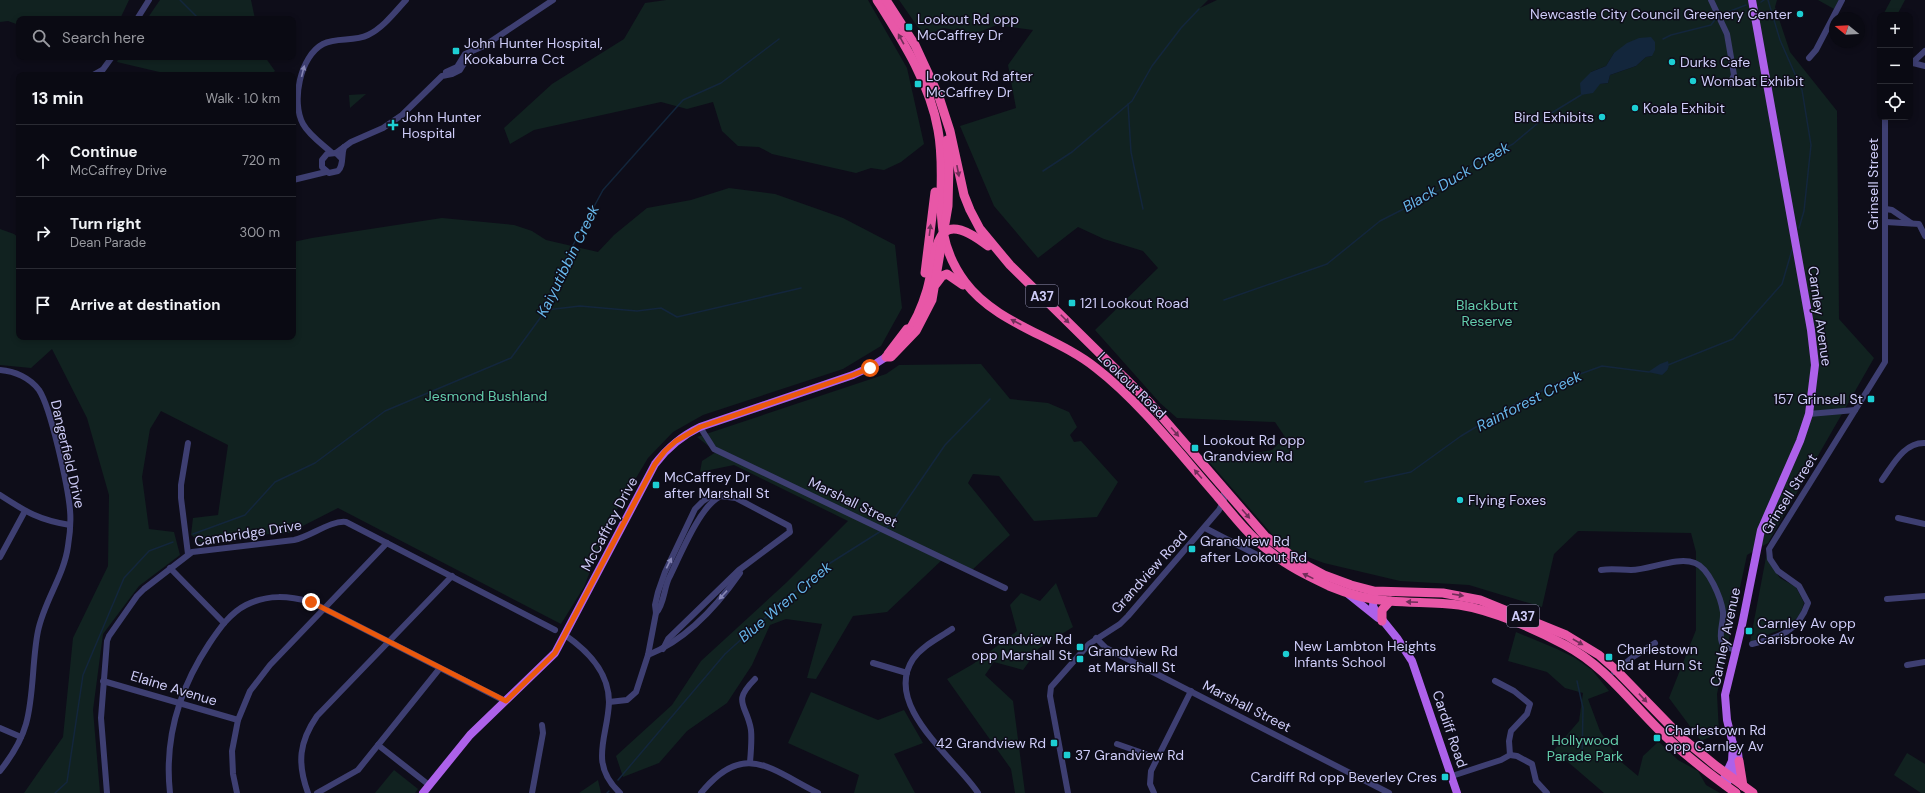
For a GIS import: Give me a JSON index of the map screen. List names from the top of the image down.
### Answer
{
  "streets": {
    "highway": ["A37", "Lookout Road"],
    "main road": ["Carnley Avenue", "McCaffrey Drive", "Cardiff Road"],
    "street": [
      "Grinsell Street",
      "Dangerfield Drive",
      "Marshall Street",
      "Cambridge Drive",
      "Grandview Road",
      "Elaine Avenue"
    ]
  },
  "crossings": [
    ["A37", "Carnley Avenue"],
    ["A37", "Lookout Road"],
    ["A37", "Cardiff Road"],
    ["Lookout Road", "Grandview Road"],
    ["Lookout Road", "Cardiff Road"],
    ["Marshall Street", "McCaffrey Drive"],
    ["Marshall Street", "Grandview Road"],
    ["Cambridge Drive", "Elaine Avenue"]
  ],
  "water": [
    "Black Duck Creek",
    "Kaiyutibbin Creek",
    "Rainforest Creek",
    "Blue Wren Creek"
  ],
  "parks": ["Blackbutt Reserve", "Jesmond Bushland", "Hollywood Parade Park"],
  "places": {
    "other": [
      "Newcastle City Council Greenery Center",
      "Durks Cafe",
      "Wombat Exhibit",
      "Koala Exhibit",
      "Bird Exhibits",
      "Flying Foxes",
      "New Lambton Heights Infants School"
    ],
    "transit": [
      "Lookout Rd opp McCaffrey Dr",
      "John Hunter Hospital, Kookaburra Cct",
      "Lookout Rd after McCaffrey Dr",
      "121 Lookout Road",
      "157 Grinsell St",
      "Lookout Rd opp Grandview Rd",
      "McCaffrey Dr after Marshall St",
      "Grandview Rd after Lookout Rd",
      "Carnley Av opp Carisbrooke Av",
      "Grandview Rd opp Marshall St",
      "Charlestown Rd at Hurn St",
      "Grandview Rd at Marshall St",
      "Charlestown Rd opp Carnley Av",
      "42 Grandview Rd",
      "37 Grandview Rd",
      "Cardiff Rd opp Beverley Cres"
    ],
    "health": ["John Hunter Hospital"]
  },
  "north": "left",
  "page": {
    "map_buttons": ["+", "−"],
    "search": "Search here",
    "heading": ["13 min", "Walk · 1.0 km"],
    "list": [
      ["Continue", "McCaffrey Drive", "720 m"],
      ["Turn right", "Dean Parade", "300 m"],
      "Arrive at destination"
    ]
  }
}
